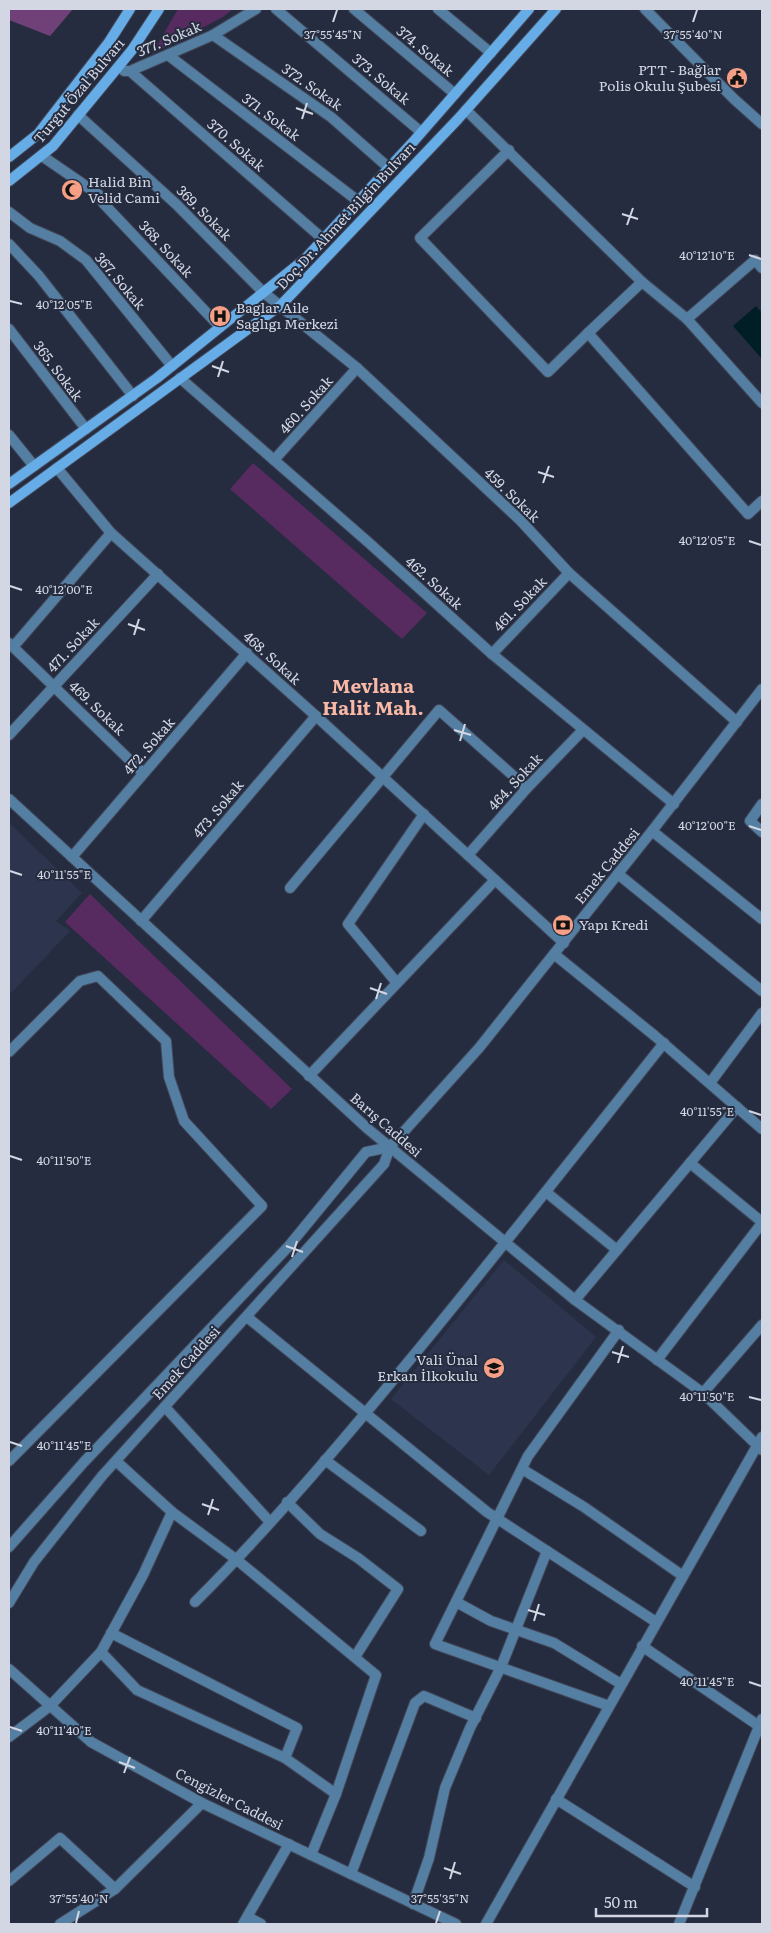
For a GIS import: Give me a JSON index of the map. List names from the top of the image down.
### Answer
{
  "streets": {
    "main road": ["Turgut Özal Bulvarı", "Doç.Dr. Ahmet Bilgin Bulvarı"],
    "street": [
      "377. Sokak",
      "374. Sokak",
      "373. Sokak",
      "372. Sokak",
      "371. Sokak",
      "370. Sokak",
      "369. Sokak",
      "368. Sokak",
      "367. Sokak",
      "365. Sokak",
      "460. Sokak",
      "459. Sokak",
      "462. Sokak",
      "461. Sokak",
      "471. Sokak",
      "468. Sokak",
      "469. Sokak",
      "472. Sokak",
      "464. Sokak",
      "473. Sokak",
      "Emek Caddesi",
      "Barış Caddesi",
      "Cengizler Caddesi"
    ]
  },
  "crossings": [
    ["377. Sokak", "372. Sokak"],
    ["377. Sokak", "Turgut Özal Bulvarı"],
    ["377. Sokak", "371. Sokak"],
    ["377. Sokak", "370. Sokak"],
    ["374. Sokak", "Doç.Dr. Ahmet Bilgin Bulvarı"],
    ["373. Sokak", "Doç.Dr. Ahmet Bilgin Bulvarı"],
    ["372. Sokak", "Doç.Dr. Ahmet Bilgin Bulvarı"],
    ["Turgut Özal Bulvarı", "369. Sokak"],
    ["Turgut Özal Bulvarı", "368. Sokak"],
    ["371. Sokak", "Doç.Dr. Ahmet Bilgin Bulvarı"],
    ["370. Sokak", "Doç.Dr. Ahmet Bilgin Bulvarı"],
    ["369. Sokak", "Doç.Dr. Ahmet Bilgin Bulvarı"],
    ["369. Sokak", "459. Sokak"],
    ["Doç.Dr. Ahmet Bilgin Bulvarı", "368. Sokak"],
    ["Doç.Dr. Ahmet Bilgin Bulvarı", "367. Sokak"],
    ["Doç.Dr. Ahmet Bilgin Bulvarı", "365. Sokak"],
    ["Doç.Dr. Ahmet Bilgin Bulvarı", "459. Sokak"],
    ["Doç.Dr. Ahmet Bilgin Bulvarı", "462. Sokak"],
    ["Doç.Dr. Ahmet Bilgin Bulvarı", "468. Sokak"],
    ["460. Sokak", "459. Sokak"],
    ["460. Sokak", "462. Sokak"],
    ["459. Sokak", "461. Sokak"],
    ["459. Sokak", "Emek Caddesi"],
    ["462. Sokak", "461. Sokak"],
    ["462. Sokak", "464. Sokak"],
    ["462. Sokak", "Emek Caddesi"],
    ["471. Sokak", "468. Sokak"],
    ["471. Sokak", "469. Sokak"],
    ["468. Sokak", "472. Sokak"],
    ["468. Sokak", "464. Sokak"],
    ["468. Sokak", "473. Sokak"],
    ["468. Sokak", "Emek Caddesi"],
    ["469. Sokak", "472. Sokak"],
    ["472. Sokak", "Barış Caddesi"],
    ["473. Sokak", "Barış Caddesi"],
    ["Emek Caddesi", "Barış Caddesi"]
  ],
  "districts": ["Mevlana Halit Mah."],
  "places": {
    "public building": ["PTT - Bağlar Polis Okulu Şubesi"],
    "mosque": ["Halid Bin Velid Cami"],
    "hospital": ["Baglar Aile Saglıgı Merkezi"],
    "bank": ["Yapı Kredi"],
    "school or university": ["Vali Ünal Erkan İlkokulu"]
  },
  "scale_bar": "50 m",
  "coordinates": [
    "37°55'45\"N",
    "37°55'40\"N",
    "40°12'10\"E",
    "40°12'05\"E",
    "40°12'00\"E",
    "40°11'55\"E",
    "40°11'50\"E",
    "40°11'45\"E",
    "40°11'40\"E",
    "37°55'35\"N"
  ]
}
